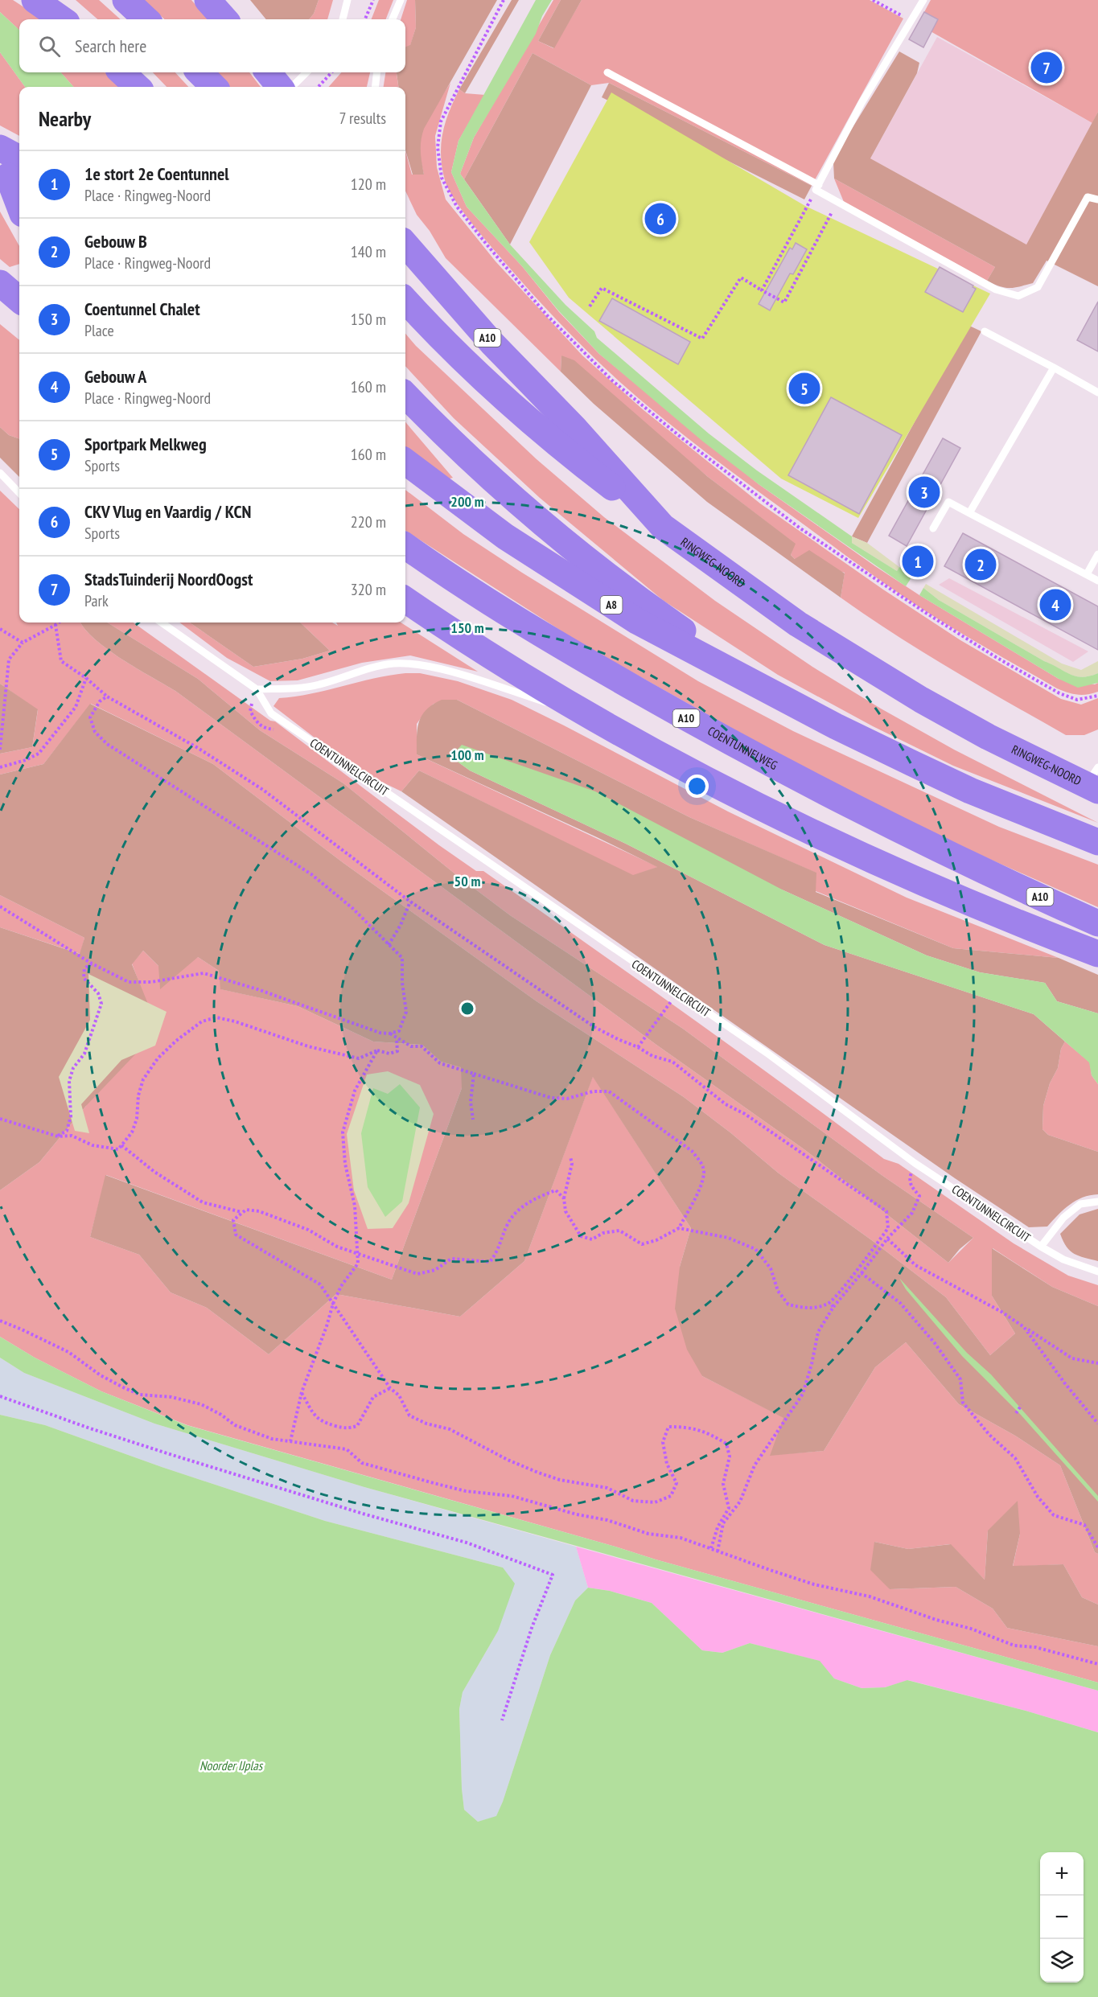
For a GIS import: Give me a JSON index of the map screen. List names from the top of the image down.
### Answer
{
  "streets": {
    "highway": [
      "A10",
      "RINGWEG-NOORD",
      "A8",
      "COENTUNNELWEG"
    ],
    "lane": ["COENTUNNELCIRCUIT"]
  },
  "water": ["Noorder IJplas"],
  "page": {
    "search": "Search here",
    "pins": [
      "7",
      "6",
      "5",
      "3",
      "1",
      "2",
      "4"
    ],
    "heading": ["Nearby", "7 results"],
    "list": [
      {
        "mark": "1",
        "name": "1e stort 2e Coentunnel",
        "note": "Place · Ringweg-Noord",
        "value": "120 m"
      },
      {
        "mark": "2",
        "name": "Gebouw B",
        "note": "Place · Ringweg-Noord",
        "value": "140 m"
      },
      {
        "mark": "3",
        "name": "Coentunnel Chalet",
        "note": "Place",
        "value": "150 m"
      },
      {
        "mark": "4",
        "name": "Gebouw A",
        "note": "Place · Ringweg-Noord",
        "value": "160 m"
      },
      {
        "mark": "5",
        "name": "Sportpark Melkweg",
        "note": "Sports",
        "value": "160 m"
      },
      {
        "mark": "6",
        "name": "CKV Vlug en Vaardig / KCN",
        "note": "Sports",
        "value": "220 m"
      },
      {
        "mark": "7",
        "name": "StadsTuinderij NoordOogst",
        "note": "Park",
        "value": "320 m"
      }
    ],
    "map_buttons": ["+", "−"]
  },
  "rings": [
    "200 m",
    "150 m",
    "100 m",
    "50 m"
  ]
}
